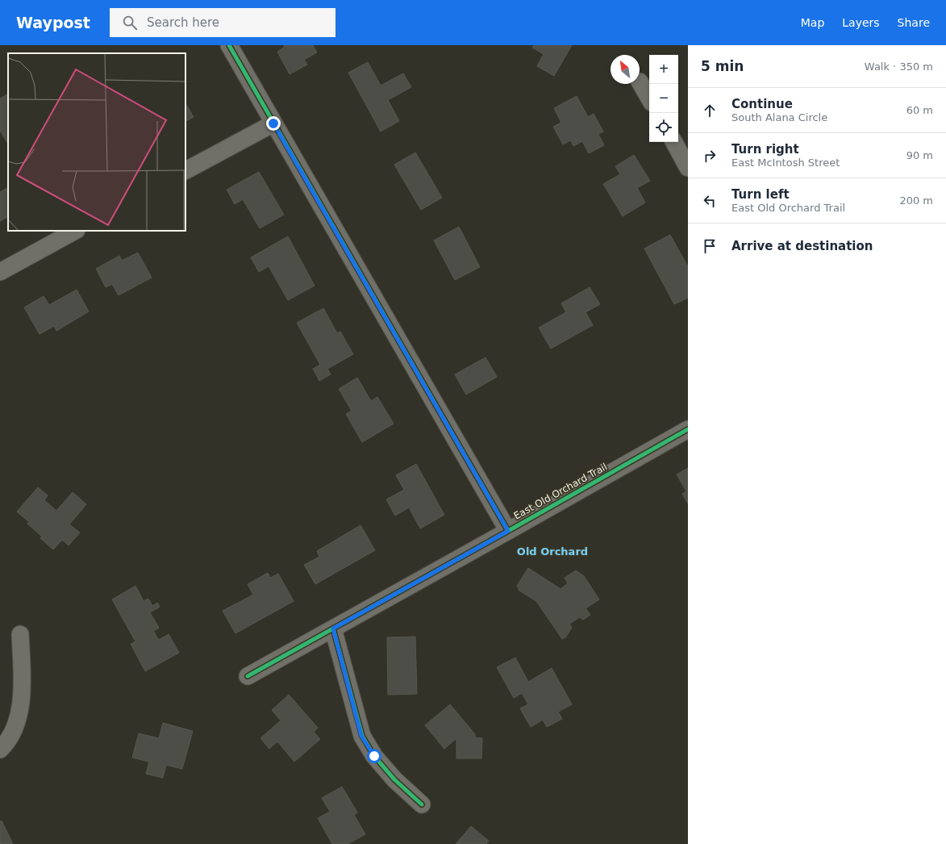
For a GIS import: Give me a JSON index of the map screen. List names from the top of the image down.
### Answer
{
  "streets": {
    "street": ["East Old Orchard Trail"]
  },
  "districts": ["Old Orchard"],
  "north": "top left",
  "page": {
    "header": "Waypost",
    "search": "Search here",
    "nav": ["Map", "Layers", "Share"],
    "heading": ["5 min", "Walk · 350 m"],
    "map_buttons": ["+", "−"],
    "list": [
      ["Continue", "South Alana Circle", "60 m"],
      ["Turn right", "East McIntosh Street", "90 m"],
      ["Turn left", "East Old Orchard Trail", "200 m"],
      "Arrive at destination"
    ]
  }
}
